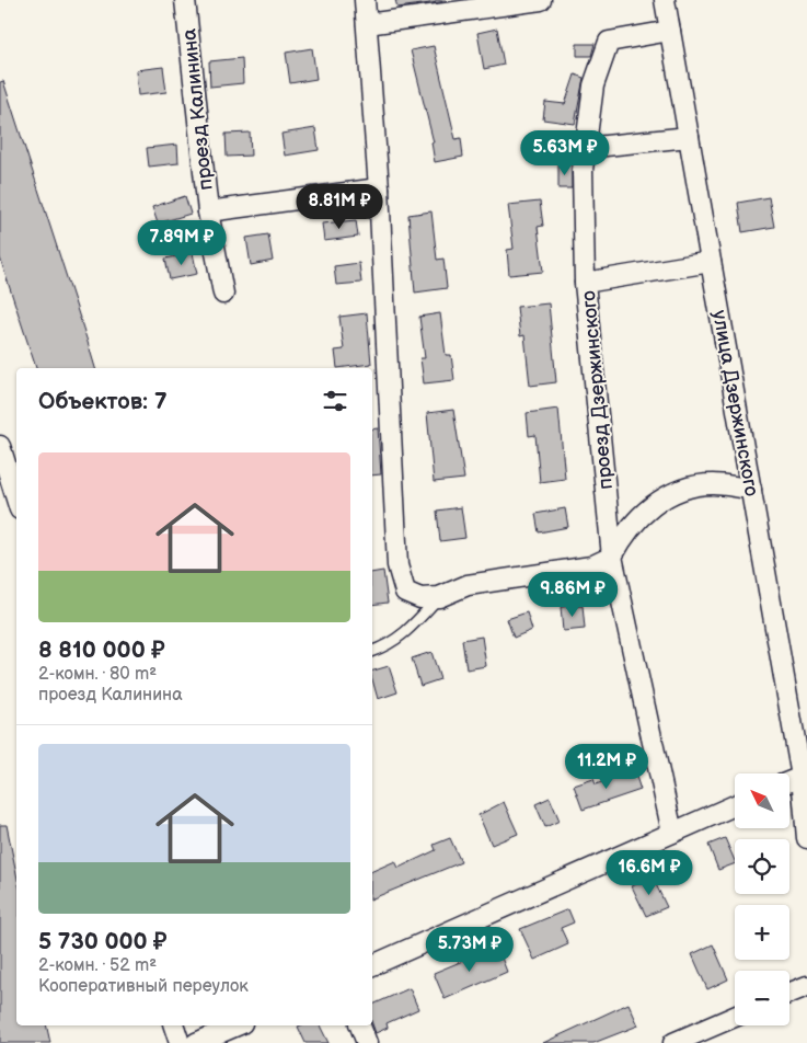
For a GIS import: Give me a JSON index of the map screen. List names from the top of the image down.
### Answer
{
  "streets": {
    "street": ["проезд Калинина", "проезд Дзержинского", "улица Дзержинского"]
  },
  "crossings": [
    ["проезд Дзержинского", "улица Дзержинского"]
  ],
  "north": "top left",
  "page": {
    "price": [
      "5.63M ₽",
      "8.81M ₽",
      "7.89M ₽",
      "9.86M ₽",
      "11.2M ₽",
      "16.6M ₽",
      "5.73M ₽"
    ],
    "heading": "Объектов: 7",
    "list": [
      {
        "name": "8 810 000 ₽",
        "note": "2-комн. · 80 m² · проезд Калинина"
      },
      {
        "name": "5 730 000 ₽",
        "note": "2-комн. · 52 m² · Кооперативный переулок"
      }
    ],
    "map_buttons": ["+", "−"]
  }
}
